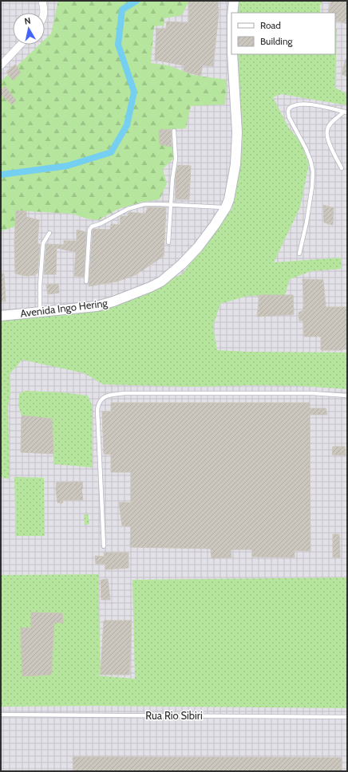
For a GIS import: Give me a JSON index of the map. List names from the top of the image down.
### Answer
{
  "streets": {
    "main road": ["Avenida Ingo Hering"],
    "lane": ["Rua Rio Sibiri"]
  },
  "legend": ["Road", "Building"],
  "north": "top"
}
